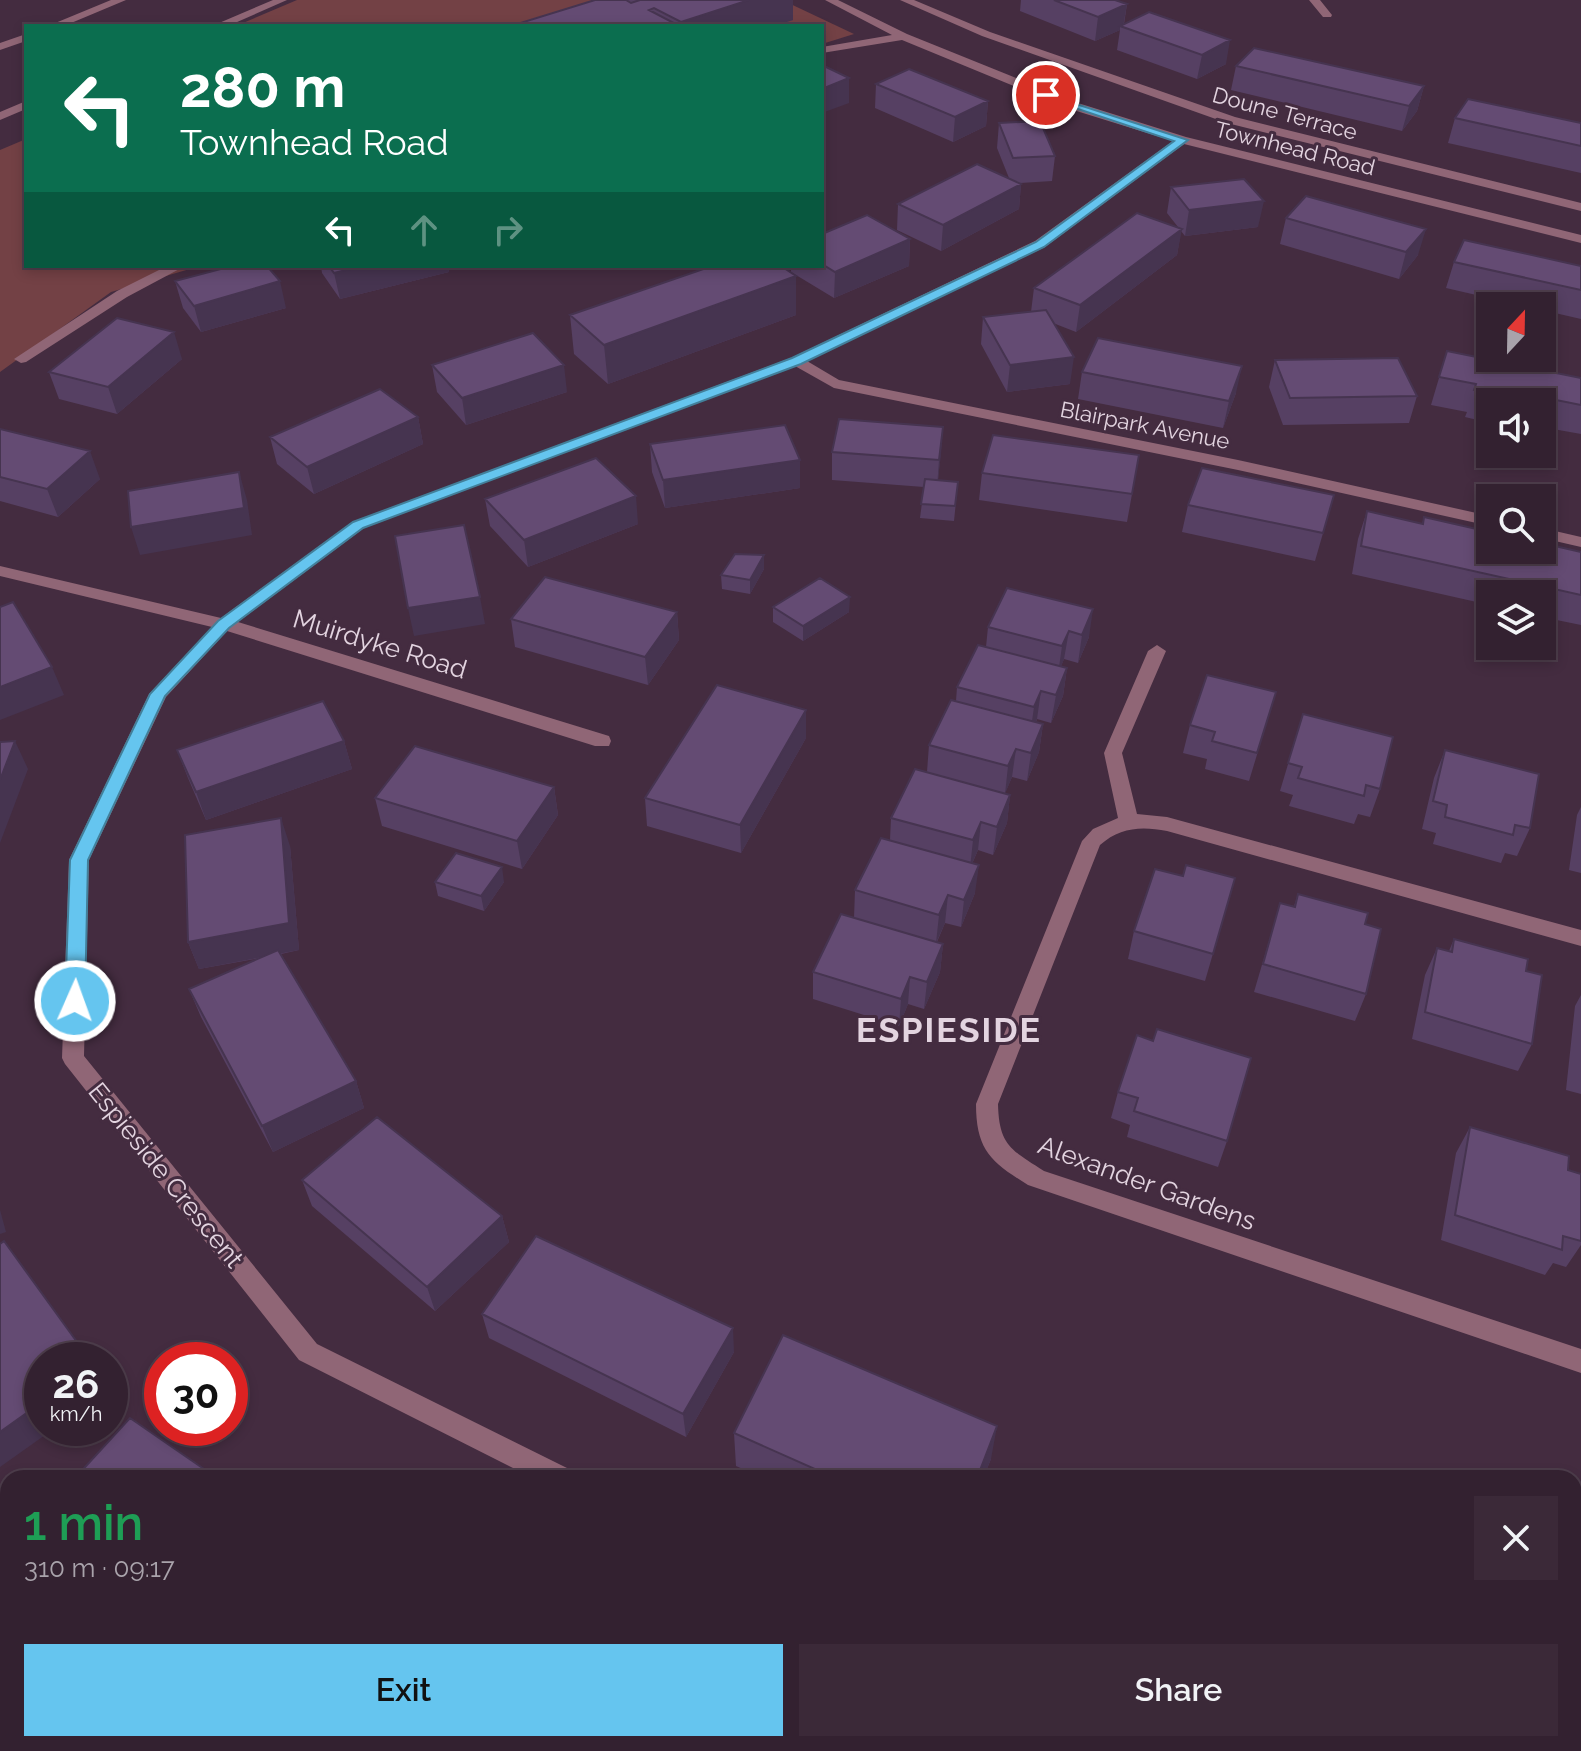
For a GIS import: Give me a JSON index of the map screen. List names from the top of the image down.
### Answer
{
  "streets": {
    "street": [
      "Doune Terrace",
      "Townhead Road",
      "Blairpark Avenue",
      "Muirdyke Road",
      "Espieside Crescent",
      "Alexander Gardens"
    ]
  },
  "crossings": [
    ["Townhead Road", "Espieside Crescent"],
    ["Blairpark Avenue", "Espieside Crescent"],
    ["Muirdyke Road", "Espieside Crescent"]
  ],
  "districts": ["ESPIESIDE"],
  "north": "top",
  "page": {
    "turn": ["280 m", "Townhead Road"],
    "speed": "26 km/h",
    "limit": "30",
    "heading": ["1 min", "310 m · 09:17"],
    "buttons": ["Exit", "Share"]
  }
}
